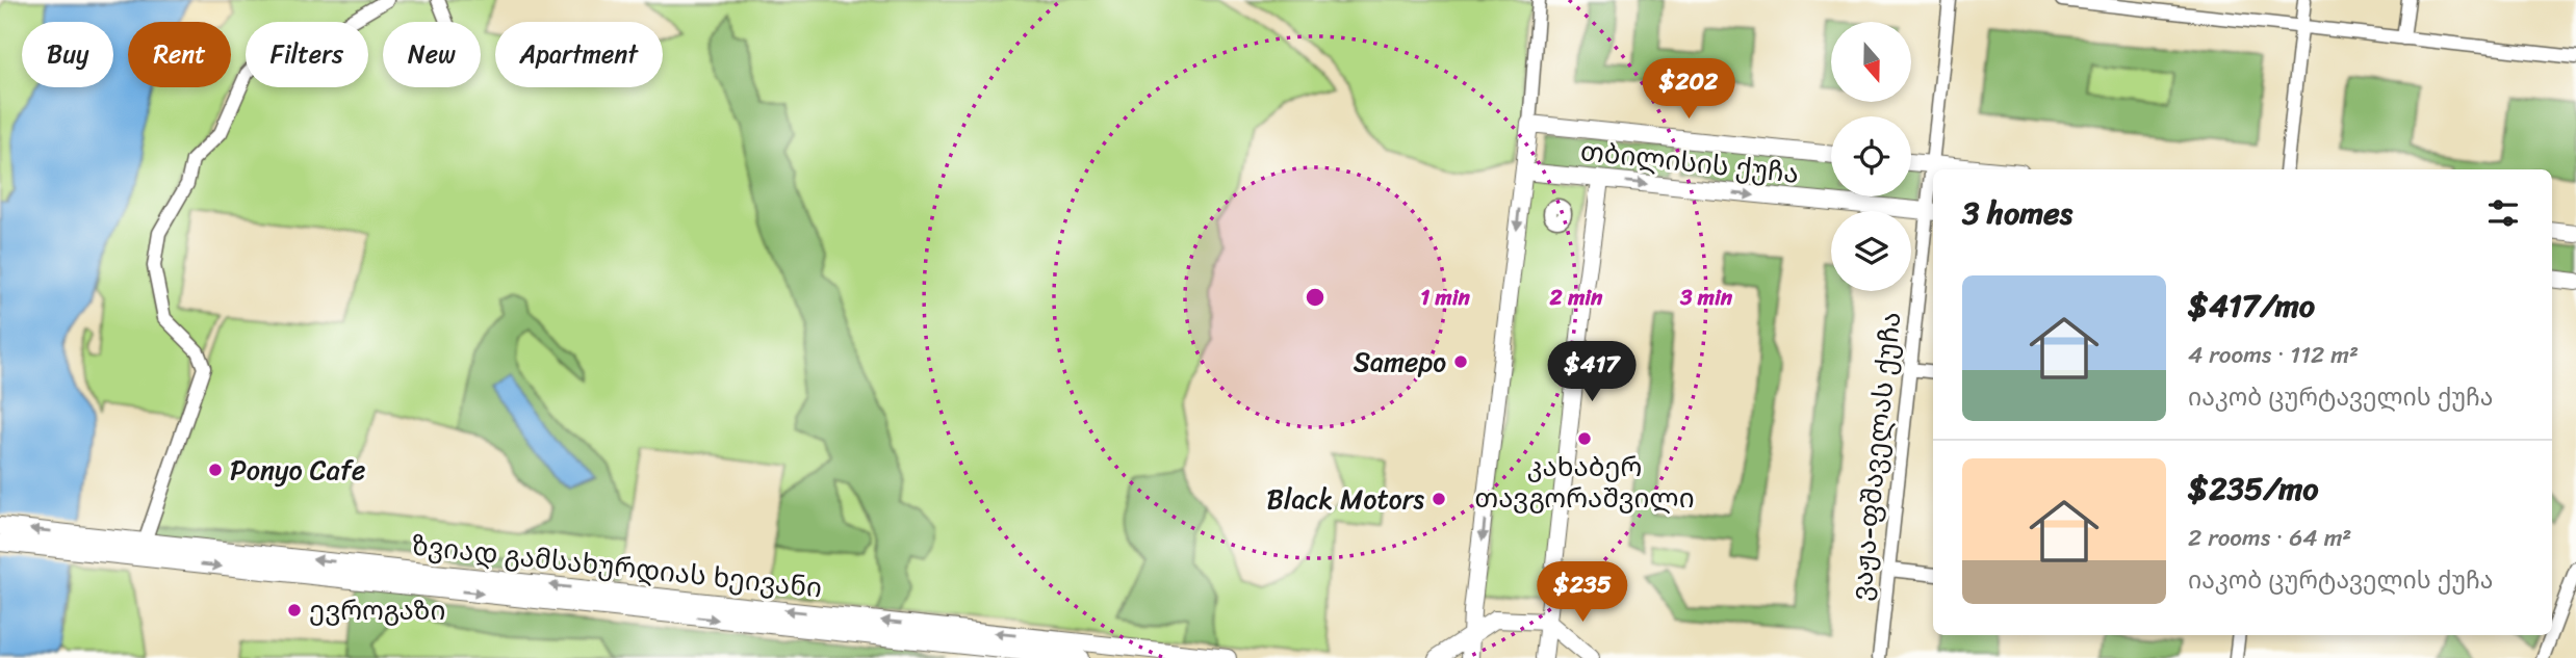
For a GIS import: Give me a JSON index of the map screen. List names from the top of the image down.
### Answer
{
  "streets": {
    "main road": ["თბილისის ქუჩა", "ზვიად გამსახურდიას ხეივანი"],
    "street": ["ვაჟა-ფშაველას ქუჩა"]
  },
  "crossings": [
    ["თბილისის ქუჩა", "ვაჟა-ფშაველას ქუჩა"]
  ],
  "places": [
    "Samepo",
    "კახაბერ თავგორაშვილი",
    "Ponyo Cafe",
    "Black Motors",
    "ევროგაზი"
  ],
  "north": "bottom",
  "page": {
    "chip": [
      "Buy",
      "Rent",
      "Filters",
      "New",
      "Apartment"
    ],
    "price": ["$202", "$417", "$235"],
    "heading": "3 homes",
    "list": [
      {
        "name": "$417/mo",
        "note": "4 rooms · 112 m² · იაკობ ცურტაველის ქუჩა"
      },
      {
        "name": "$235/mo",
        "note": "2 rooms · 64 m² · იაკობ ცურტაველის ქუჩა"
      }
    ]
  },
  "rings": ["1 min", "2 min", "3 min"]
}
